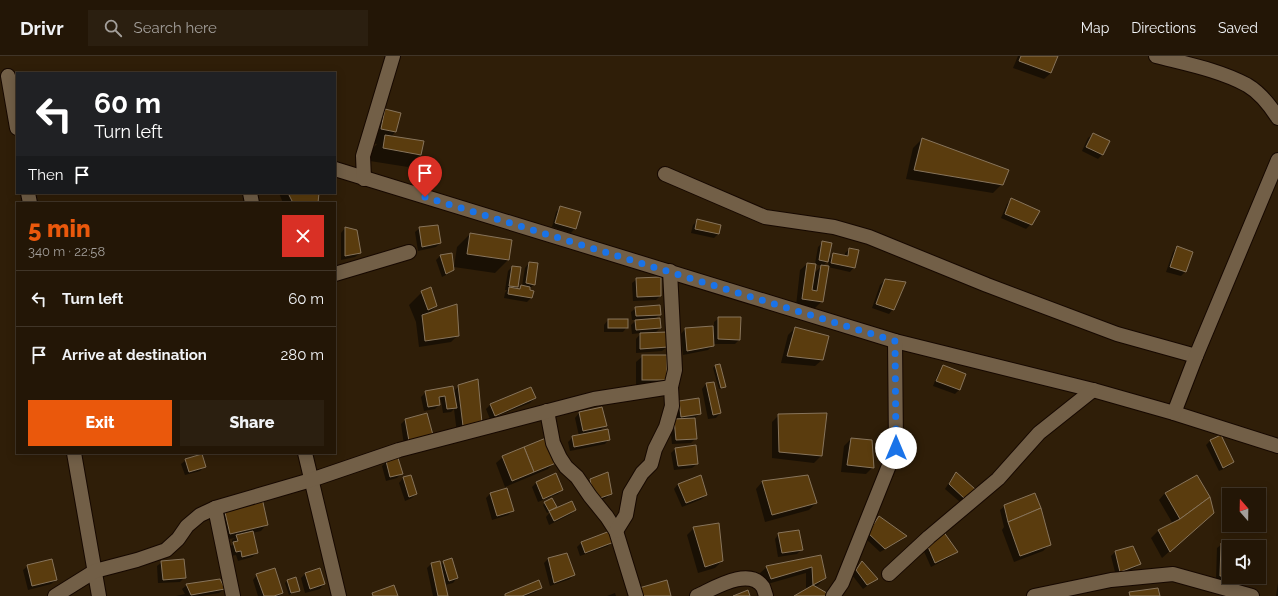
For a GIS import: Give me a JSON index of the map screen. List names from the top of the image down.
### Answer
{
  "north": "top",
  "page": {
    "header": "Drivr",
    "search": "Search here",
    "nav": ["Map", "Directions", "Saved"],
    "turn": ["60 m", "Turn left"],
    "then": "Then",
    "heading": ["5 min", "340 m · 22:58"],
    "list": [
      {
        "name": "Turn left",
        "value": "60 m"
      },
      {
        "name": "Arrive at destination",
        "value": "280 m"
      }
    ],
    "buttons": ["Exit", "Share"]
  }
}
